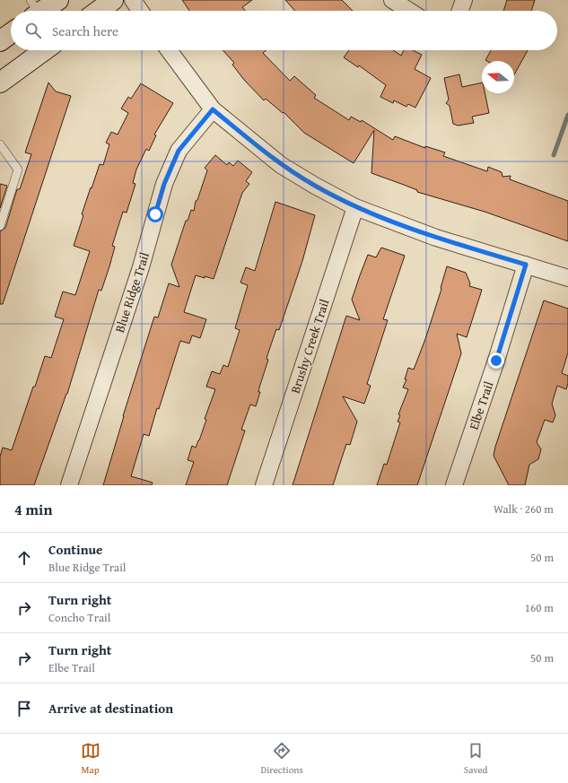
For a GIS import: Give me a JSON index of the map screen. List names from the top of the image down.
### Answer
{
  "streets": {
    "street": ["Blue Ridge Trail", "Brushy Creek Trail", "Elbe Trail"]
  },
  "north": "left",
  "page": {
    "search": "Search here",
    "heading": ["4 min", "Walk · 260 m"],
    "list": [
      ["Continue", "Blue Ridge Trail", "50 m"],
      ["Turn right", "Concho Trail", "160 m"],
      ["Turn right", "Elbe Trail", "50 m"],
      "Arrive at destination"
    ],
    "nav": ["Map", "Directions", "Saved"]
  }
}
